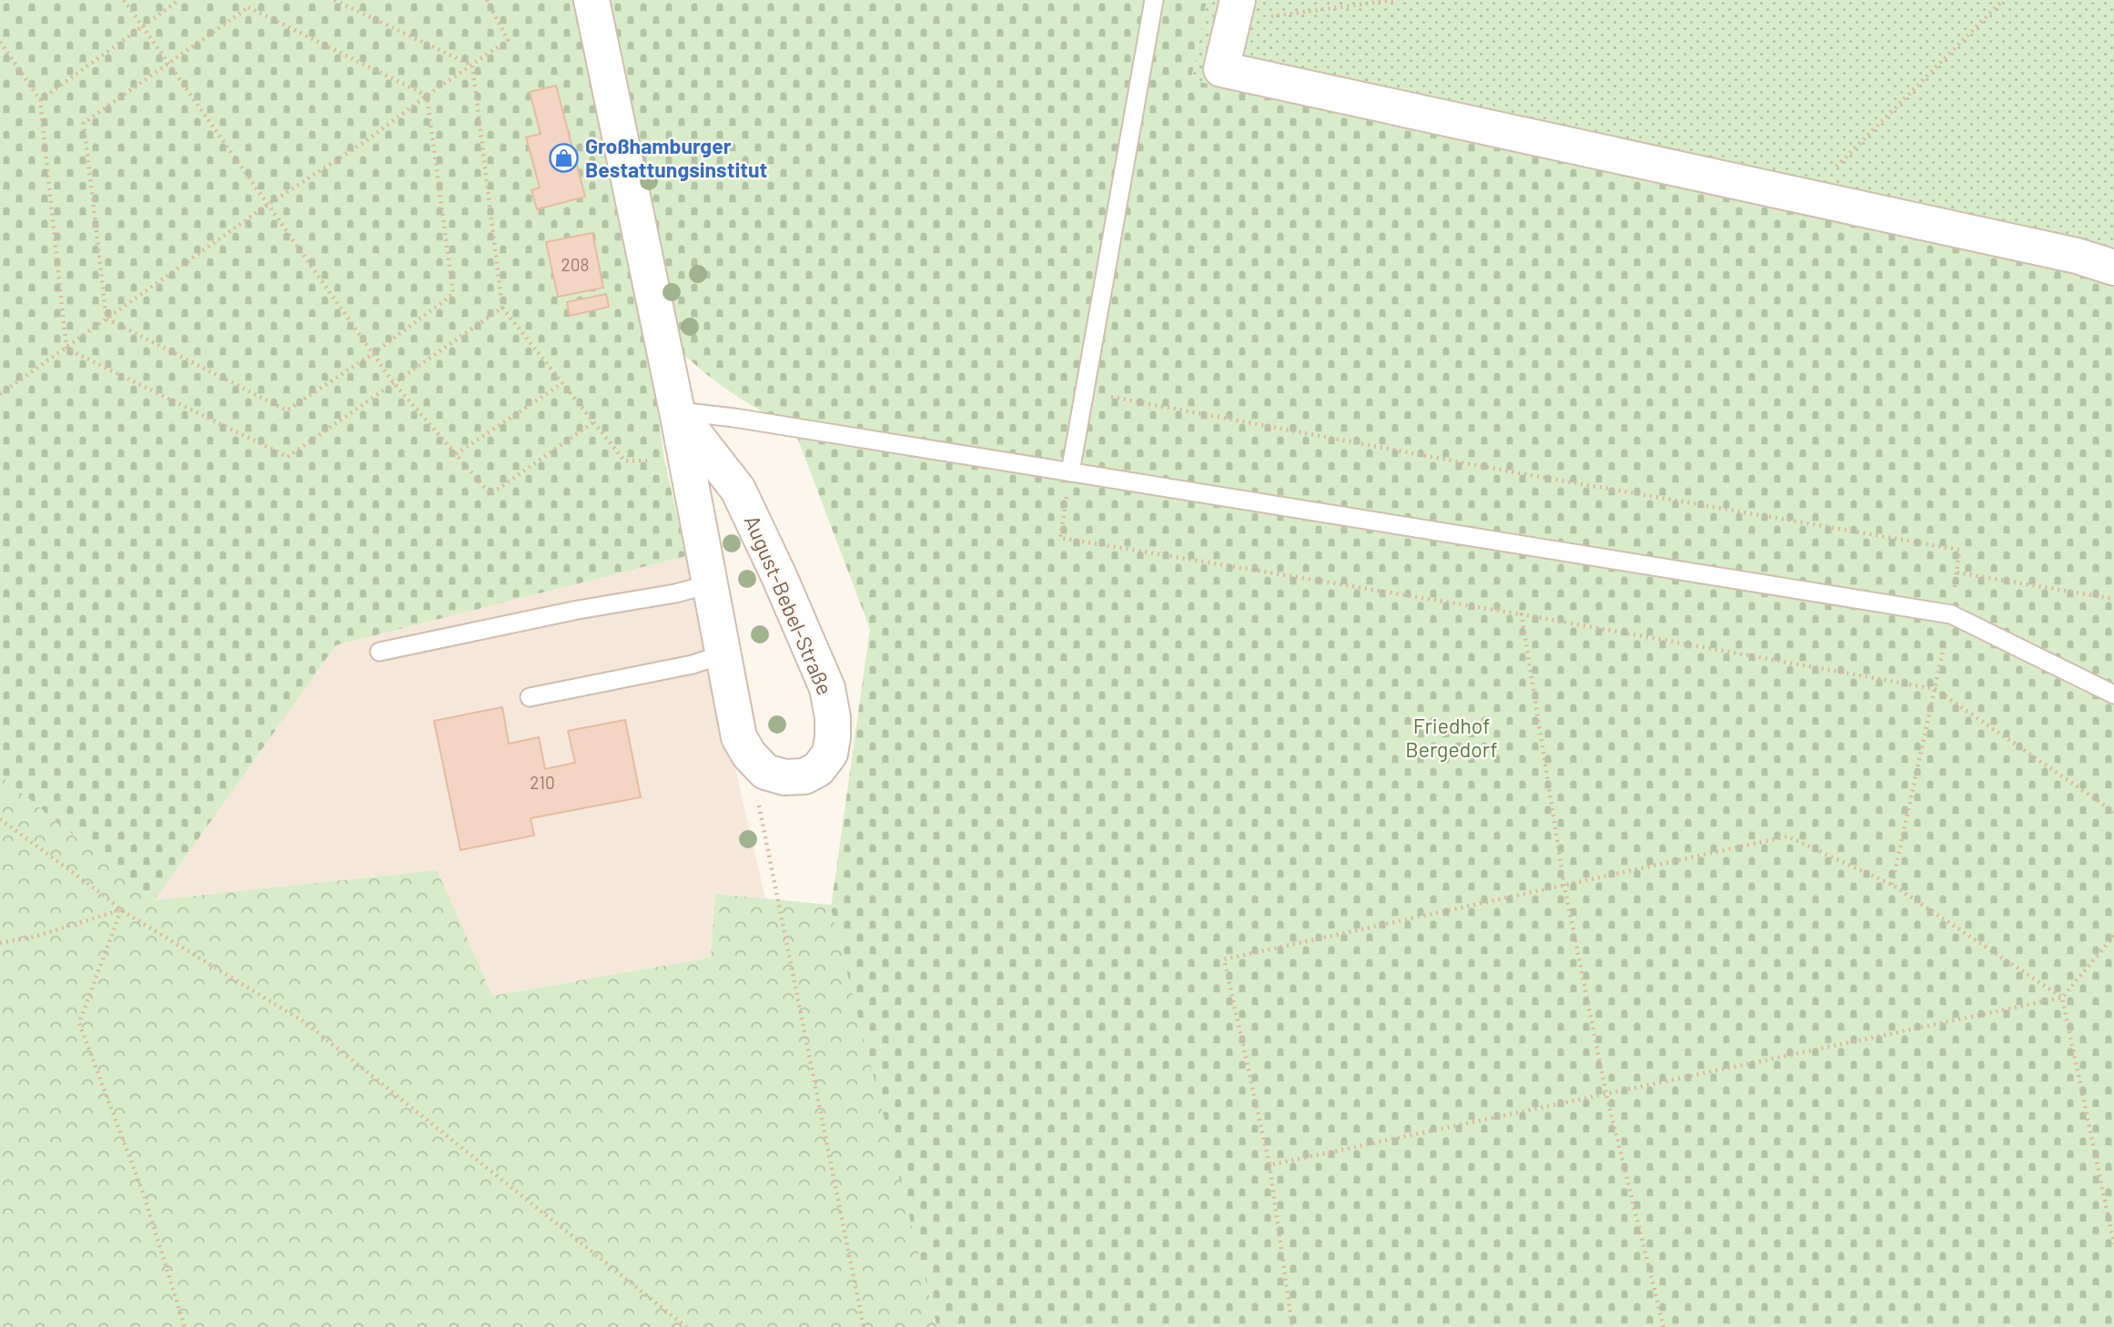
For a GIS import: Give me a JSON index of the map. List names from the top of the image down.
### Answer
{
  "streets": {
    "street": ["August-Bebel-Straße"]
  },
  "parks": ["Friedhof Bergedorf"],
  "places": {
    "shop": ["Großhamburger Bestattungsinstitut"]
  },
  "house_numbers": ["208", "210"]
}
